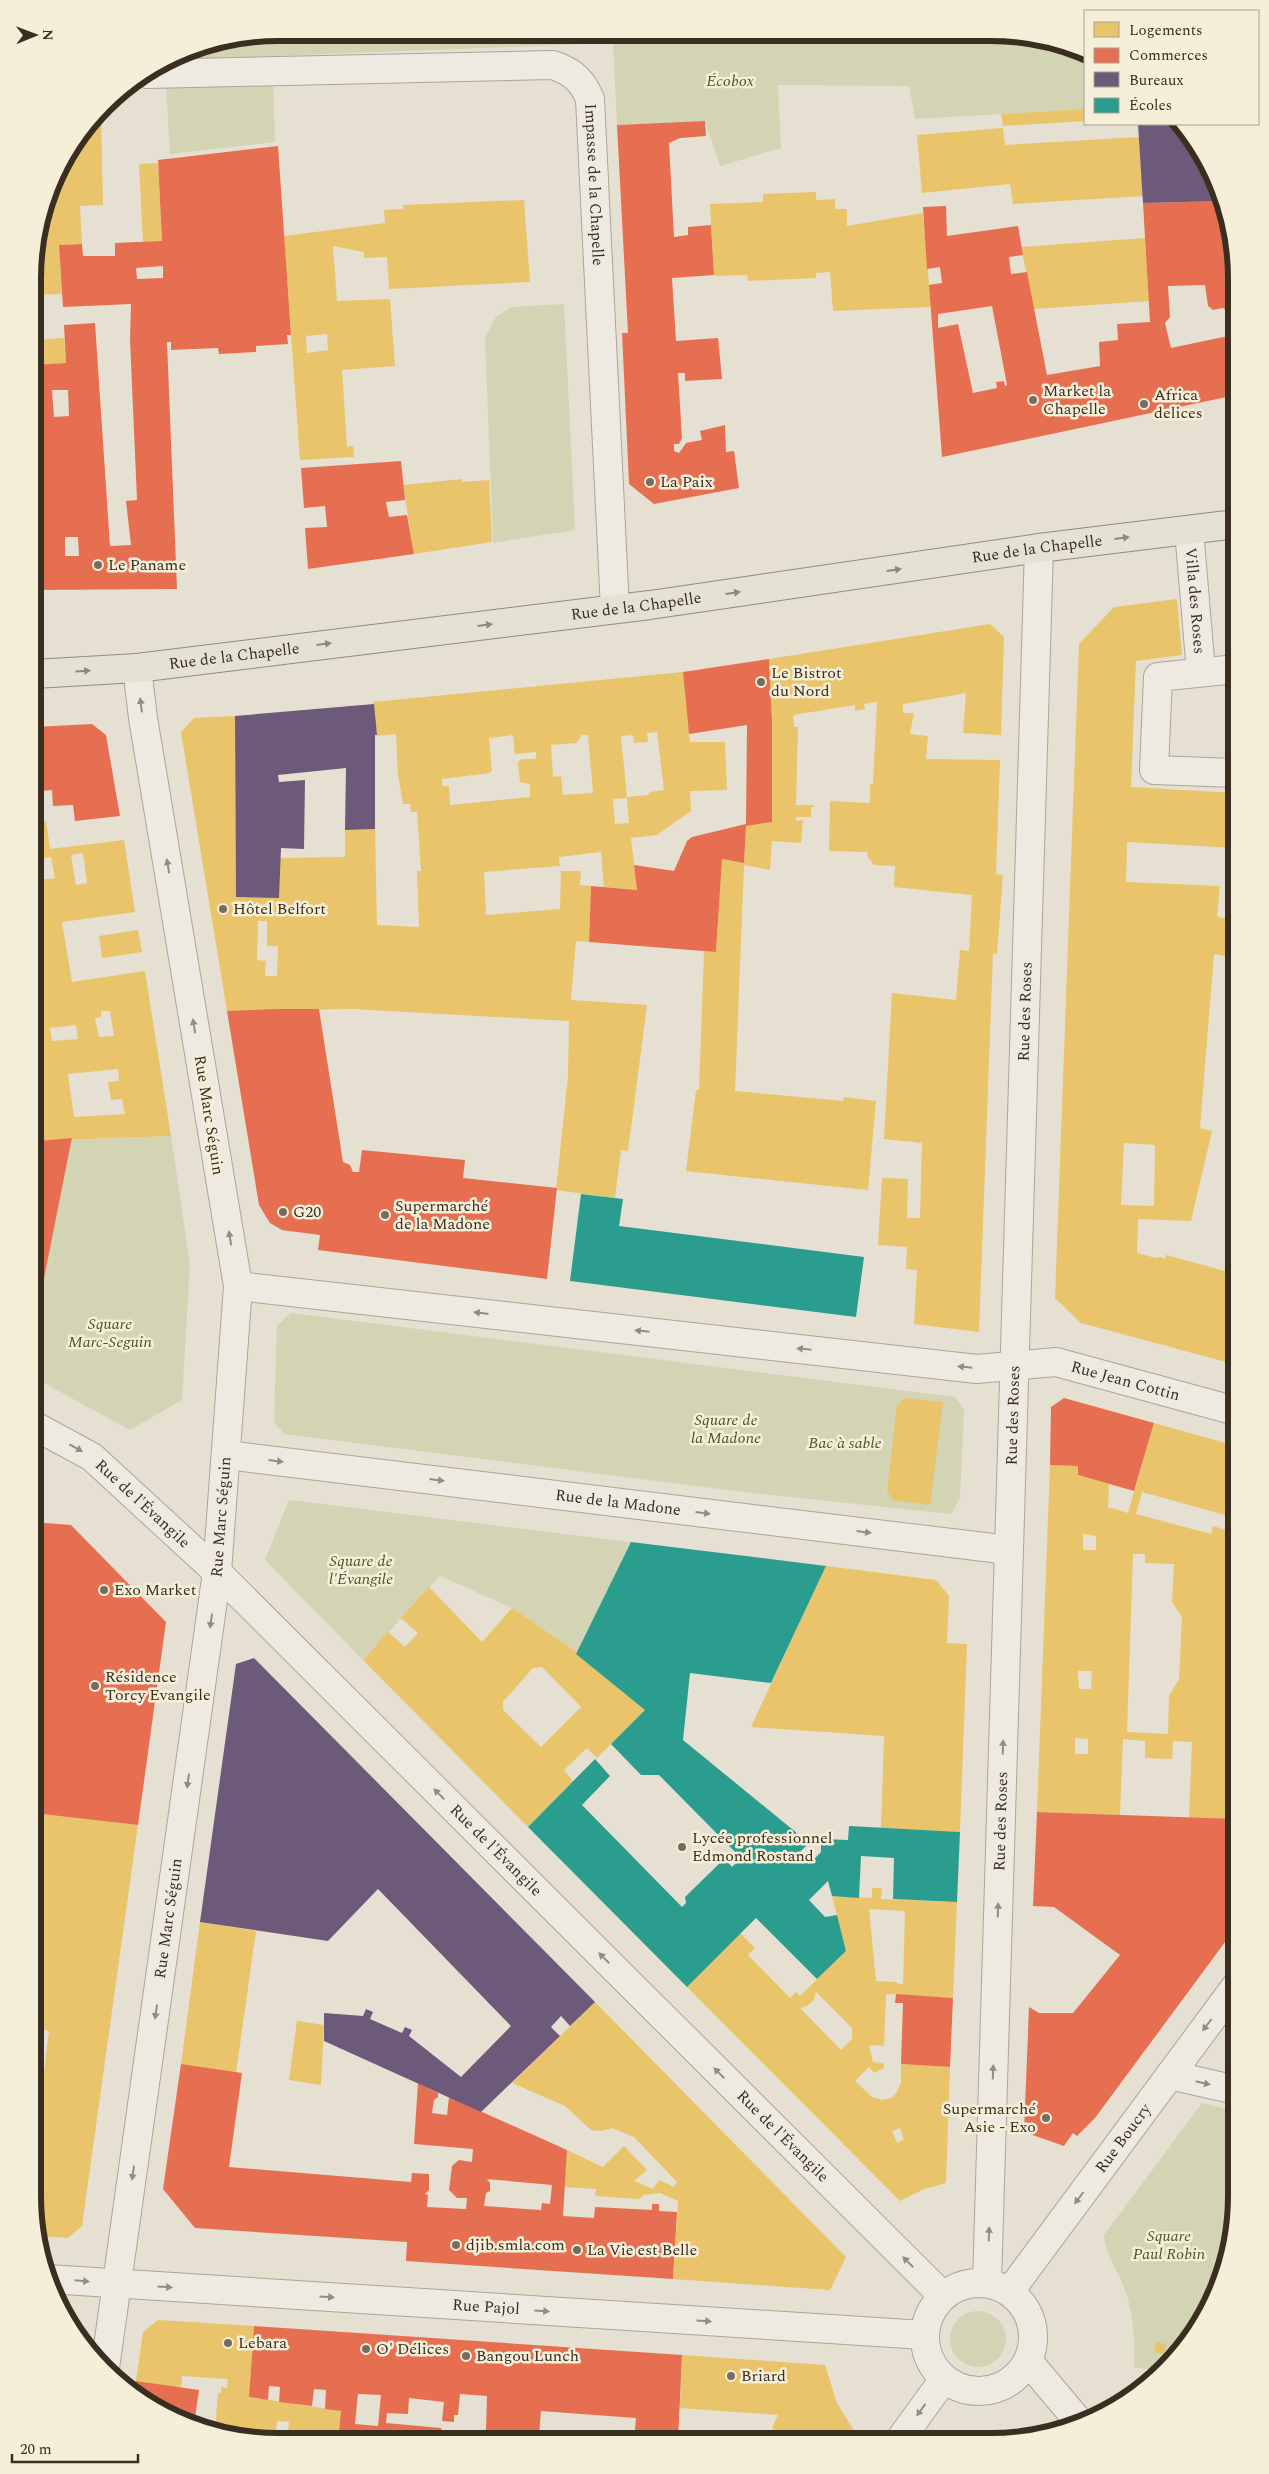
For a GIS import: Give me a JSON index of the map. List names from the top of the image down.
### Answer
{
  "streets": {
    "main road": ["Rue de la Chapelle"],
    "street": [
      "Impasse de la Chapelle",
      "Villa des Roses",
      "Rue des Roses",
      "Rue Marc Séguin",
      "Rue Jean Cottin",
      "Rue de la Madone",
      "Rue de l'Évangile",
      "Rue Boucry",
      "Rue Pajol"
    ]
  },
  "crossings": [
    ["Impasse de la Chapelle", "Rue de la Chapelle"],
    ["Rue de la Chapelle", "Villa des Roses"],
    ["Rue de la Chapelle", "Rue des Roses"],
    ["Rue de la Chapelle", "Rue Marc Séguin"],
    ["Rue des Roses", "Rue Jean Cottin"],
    ["Rue des Roses", "Rue de la Madone"],
    ["Rue des Roses", "Rue de l'Évangile"],
    ["Rue des Roses", "Rue Boucry"],
    ["Rue des Roses", "Rue Pajol"],
    ["Rue Marc Séguin", "Rue de la Madone"],
    ["Rue Marc Séguin", "Rue de l'Évangile"],
    ["Rue Marc Séguin", "Rue Pajol"],
    ["Rue de l'Évangile", "Rue Boucry"],
    ["Rue de l'Évangile", "Rue Pajol"],
    ["Rue Boucry", "Rue Pajol"]
  ],
  "one_way": [
    "Rue de la Chapelle",
    "Rue des Roses",
    "Rue Boucry",
    "Rue Pajol"
  ],
  "parks": [
    "Écobox",
    "Square Marc-Seguin",
    "Square de la Madone",
    "Bac à sable",
    "Square de l'Évangile",
    "Square Paul Robin"
  ],
  "places": [
    "Market la Chapelle",
    "Africa delices",
    "La Paix",
    "Le Paname",
    "Le Bistrot du Nord",
    "Hôtel Belfort",
    "G20",
    "Supermarché de la Madone",
    "Exo Market",
    "Résidence Torcy Evangile",
    "Lycée professionnel Edmond Rostand",
    "Supermarché Asie - Exo",
    "djib.smla.com",
    "La Vie est Belle",
    "Lebara",
    "O' Délices",
    "Bangou Lunch",
    "Briard"
  ],
  "legend": [
    "Logements",
    "Commerces",
    "Bureaux",
    "Écoles"
  ],
  "scale_bar": "20 m",
  "north": "right"
}
